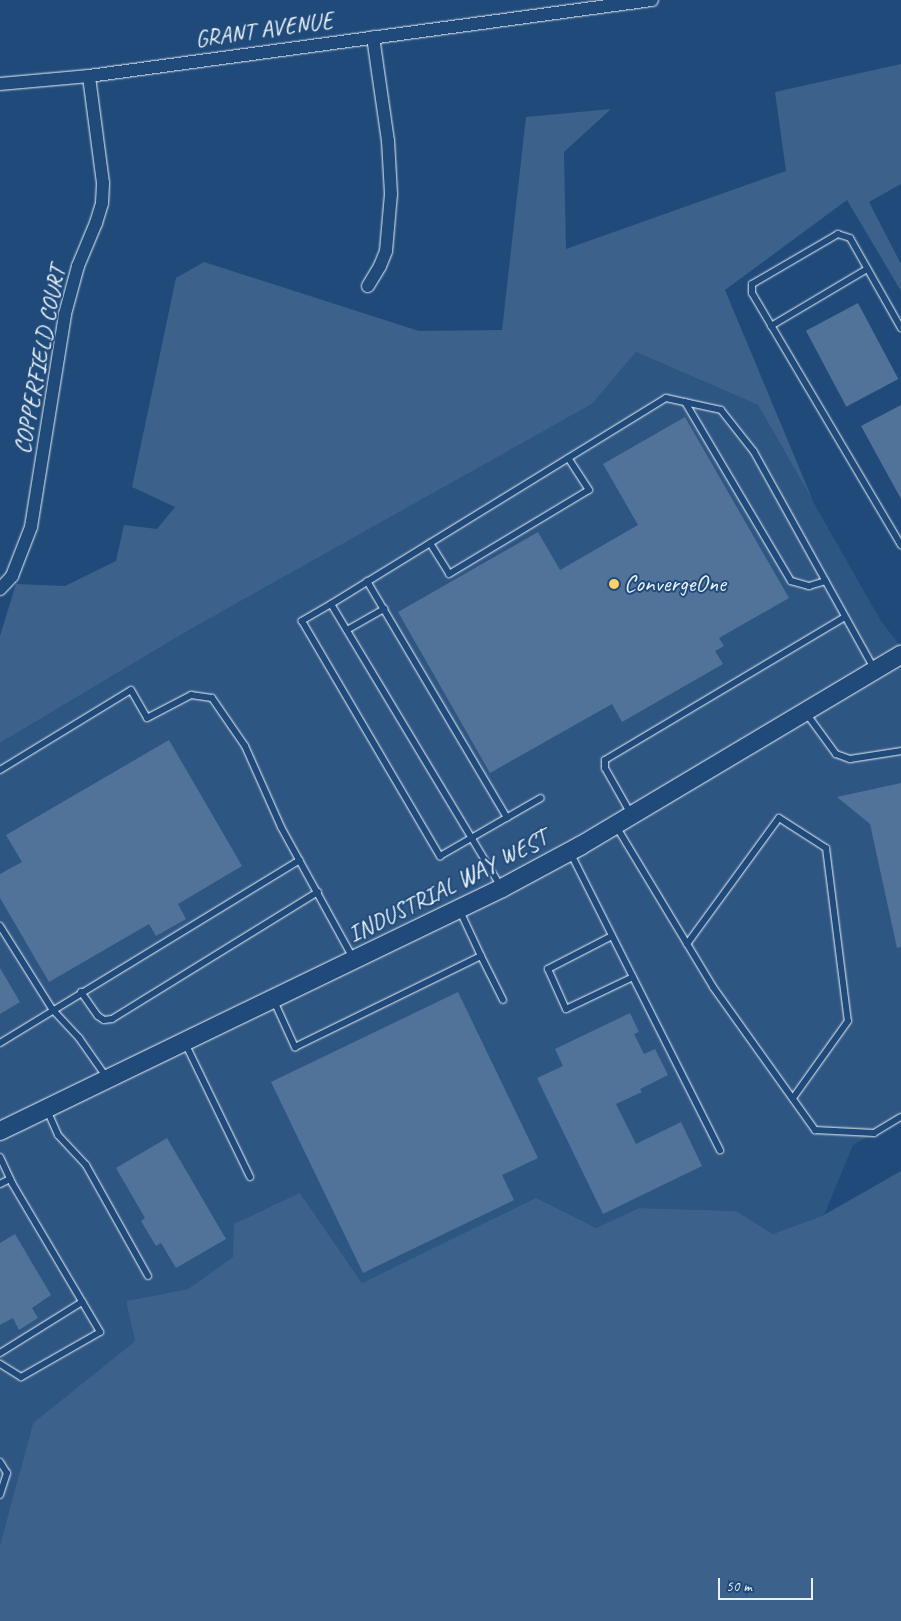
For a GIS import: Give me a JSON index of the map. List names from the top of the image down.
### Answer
{
  "streets": {
    "street": ["GRANT AVENUE", "COPPERFIELD COURT", "INDUSTRIAL WAY WEST"]
  },
  "crossings": [
    ["GRANT AVENUE", "COPPERFIELD COURT"]
  ],
  "places": ["ConvergeOne"],
  "scale_bar": "50 m"
}
